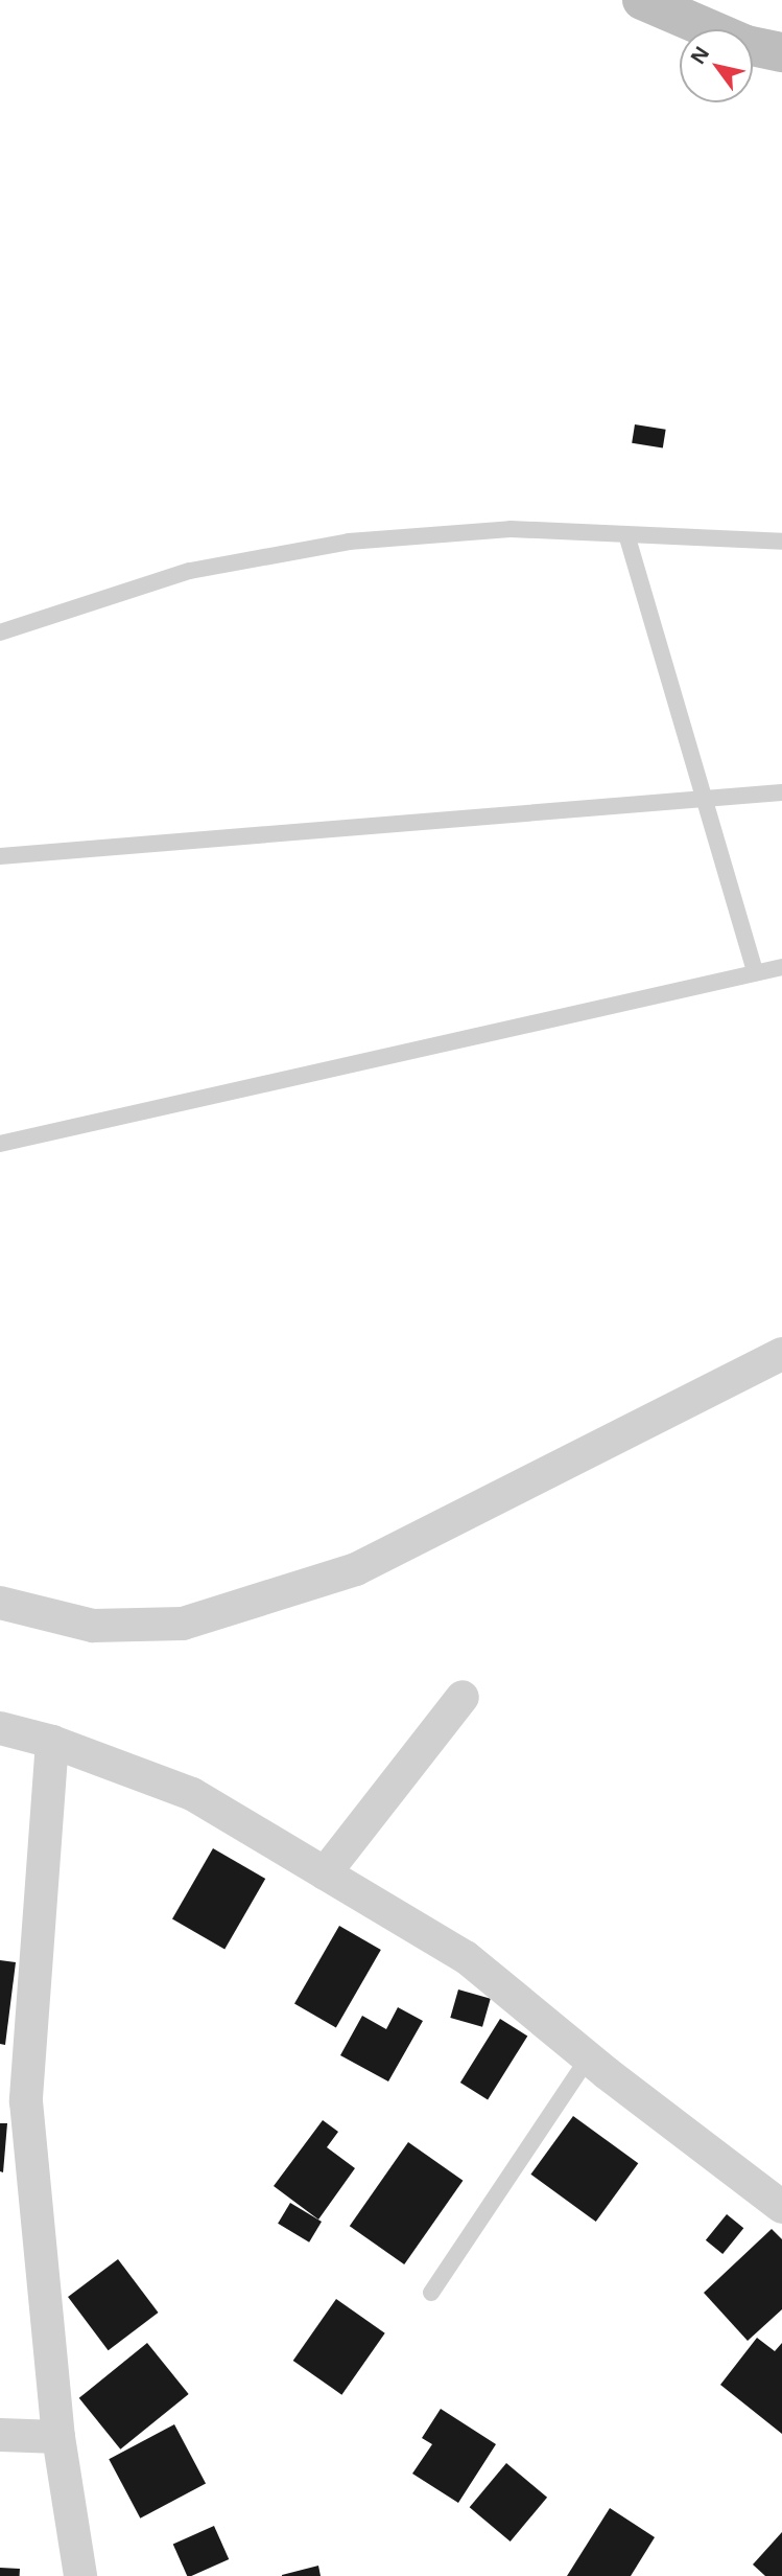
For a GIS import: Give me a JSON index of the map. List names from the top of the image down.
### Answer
{
  "north": "top left"
}
